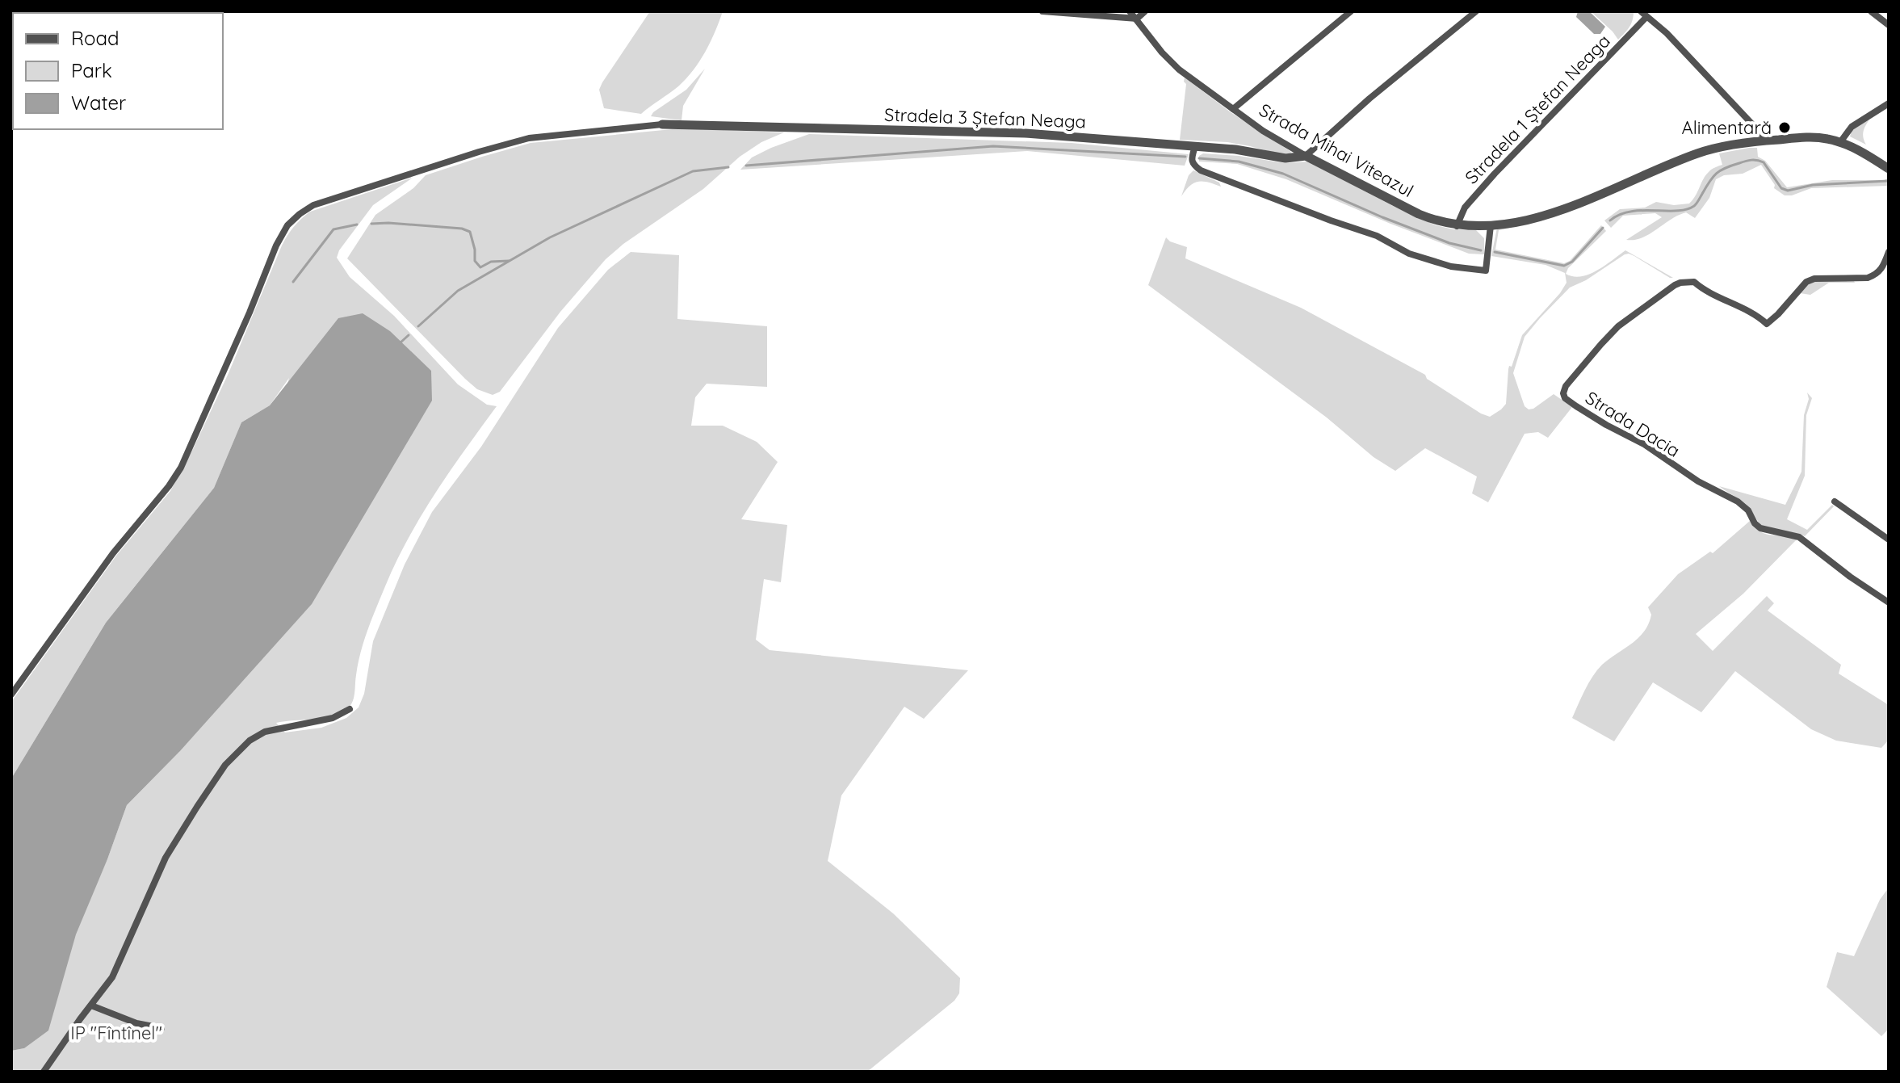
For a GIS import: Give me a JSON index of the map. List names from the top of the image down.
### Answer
{
  "streets": {
    "street": [
      "Stradela 1 Ștefan Neaga",
      "Stradela 3 Ștefan Neaga",
      "Strada Mihai Viteazul",
      "Strada Dacia"
    ]
  },
  "crossings": [
    ["Stradela 1 Ștefan Neaga", "Strada Mihai Viteazul"],
    ["Stradela 3 Ștefan Neaga", "Strada Mihai Viteazul"]
  ],
  "parks": ["IP \"Fîntînel\""],
  "places": ["Alimentară"],
  "legend": ["Road", "Park", "Water"]
}
